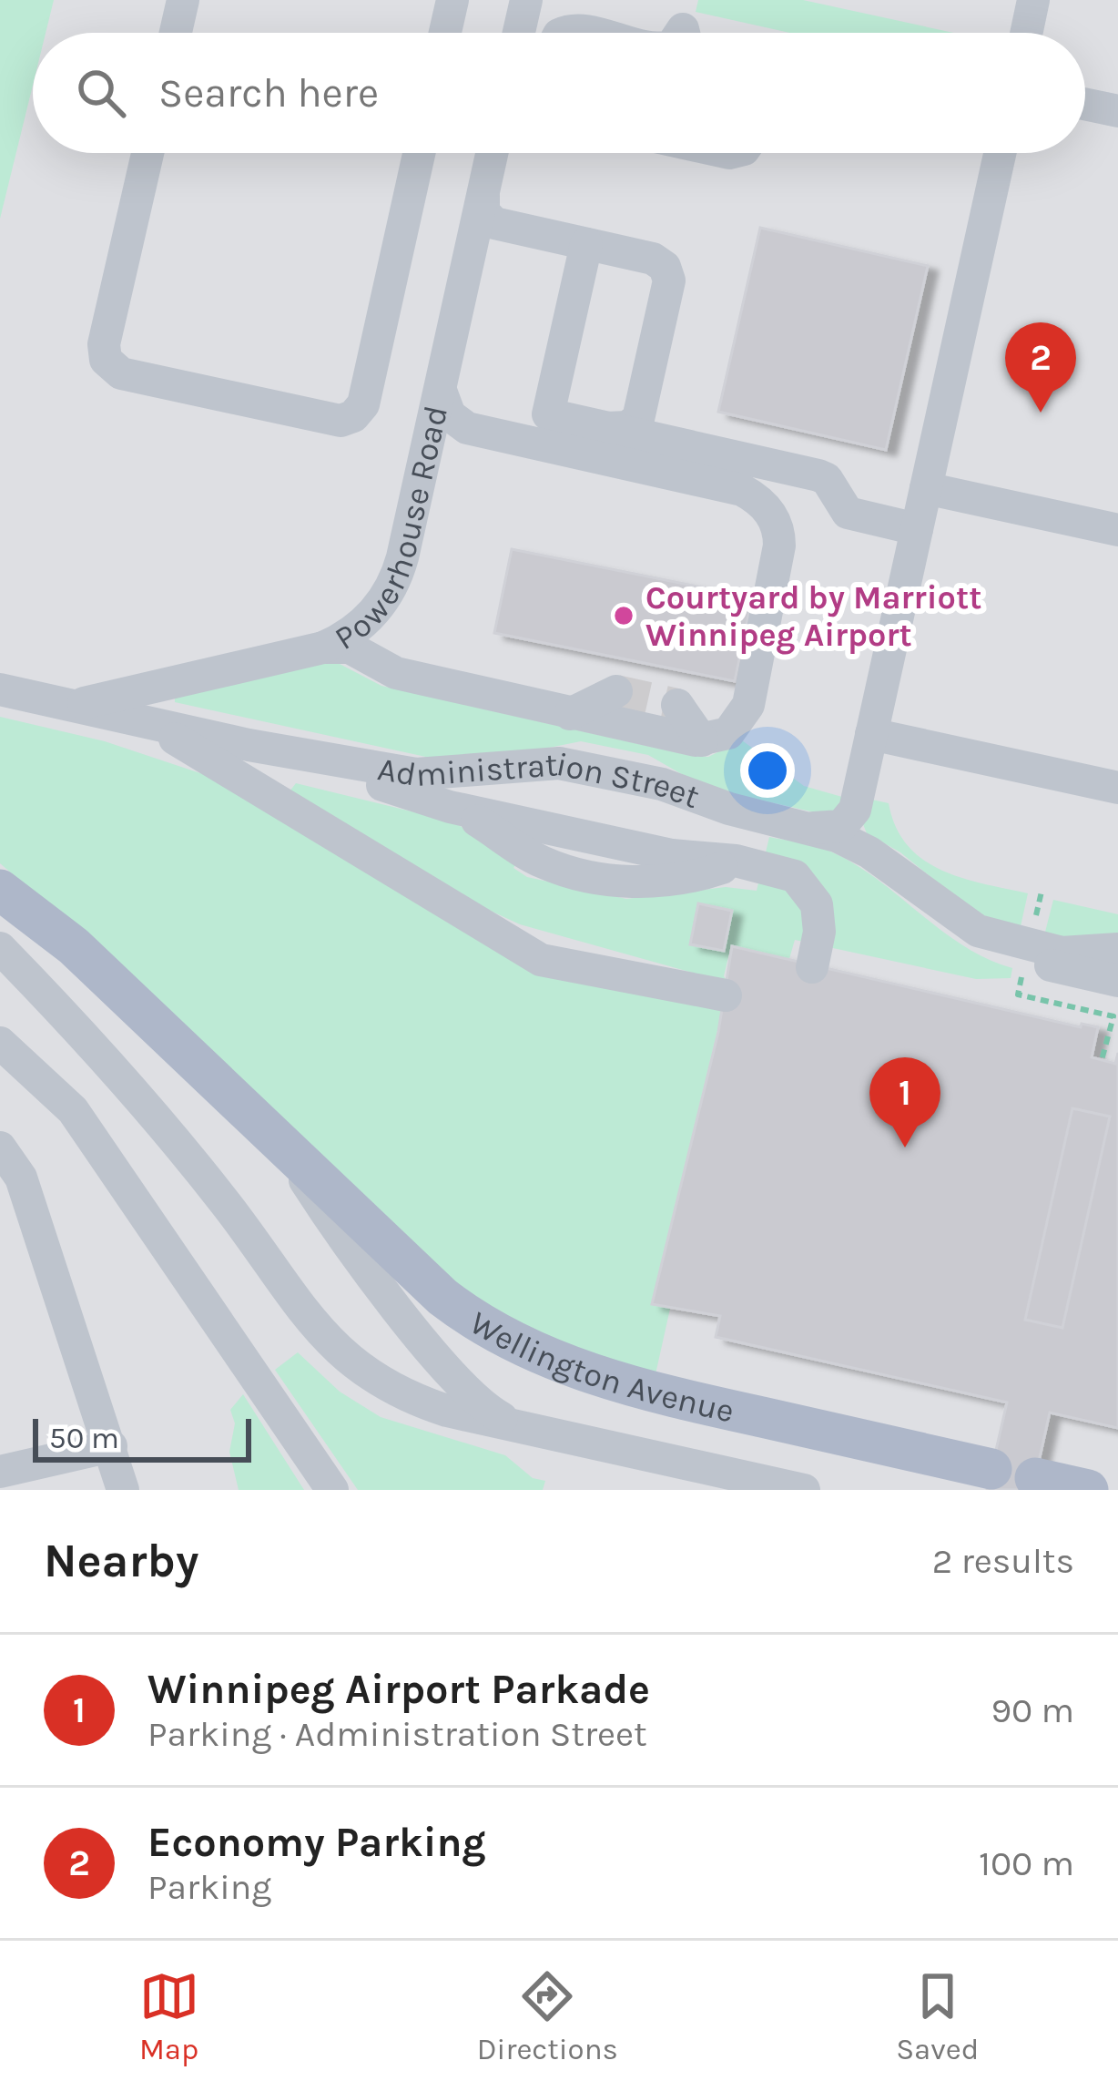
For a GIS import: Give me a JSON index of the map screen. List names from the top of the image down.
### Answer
{
  "streets": {
    "main road": ["Wellington Avenue"],
    "street": ["Powerhouse Road", "Administration Street"]
  },
  "places": ["Courtyard by Marriott Winnipeg Airport"],
  "scale_bar": "50 m",
  "page": {
    "search": "Search here",
    "pins": ["2", "1"],
    "scale": "50 m",
    "heading": ["Nearby", "2 results"],
    "list": [
      {
        "mark": "1",
        "name": "Winnipeg Airport Parkade",
        "note": "Parking · Administration Street",
        "value": "90 m"
      },
      {
        "mark": "2",
        "name": "Economy Parking",
        "note": "Parking",
        "value": "100 m"
      }
    ],
    "nav": ["Map", "Directions", "Saved"]
  }
}
